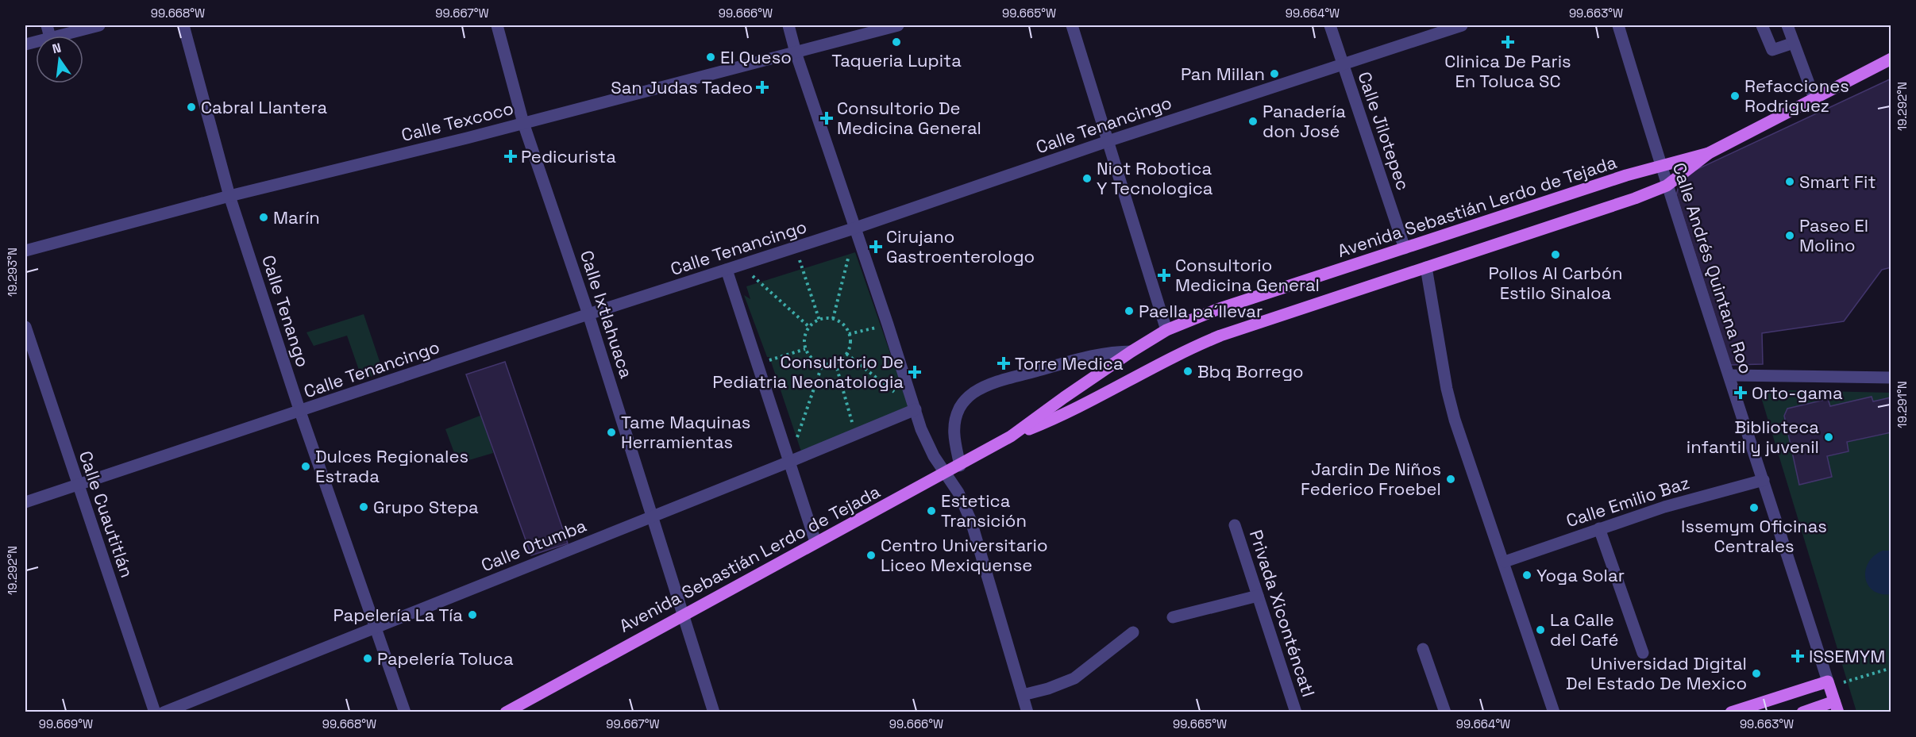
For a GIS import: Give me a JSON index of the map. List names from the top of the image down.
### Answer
{
  "streets": {
    "main road": ["Avenida Sebastián Lerdo de Tejada", "Calle Andrés Quintana Roo"],
    "street": [
      "Calle Texcoco",
      "Calle Tenancingo",
      "Calle Jilotepec",
      "Calle Tenango",
      "Calle Ixtlahuaca",
      "Calle Emilio Baz",
      "Calle Cuautitlán",
      "Calle Otumba",
      "Privada Xiconténcatl"
    ]
  },
  "crossings": [
    ["Calle Texcoco", "Calle Tenango"],
    ["Calle Texcoco", "Calle Ixtlahuaca"],
    ["Calle Tenancingo", "Calle Jilotepec"],
    ["Calle Tenancingo", "Calle Tenango"],
    ["Calle Tenancingo", "Calle Ixtlahuaca"],
    ["Calle Tenancingo", "Calle Cuautitlán"],
    ["Calle Jilotepec", "Avenida Sebastián Lerdo de Tejada"],
    ["Avenida Sebastián Lerdo de Tejada", "Calle Andrés Quintana Roo"],
    ["Avenida Sebastián Lerdo de Tejada", "Calle Ixtlahuaca"],
    ["Calle Andrés Quintana Roo", "Calle Emilio Baz"],
    ["Calle Tenango", "Calle Otumba"],
    ["Calle Ixtlahuaca", "Calle Otumba"]
  ],
  "places": {
    "other": [
      "Taqueria Lupita",
      "El Queso",
      "Pan Millan",
      "Refacciones Rodriguez",
      "Cabral Llantera",
      "Panadería don José",
      "Niot Robotica Y Tecnologica",
      "Smart Fit",
      "Marín",
      "Paseo El Molino",
      "Pollos Al Carbón Estilo Sinaloa",
      "Paella pa´llevar",
      "Bbq Borrego",
      "Tame Maquinas Herramientas",
      "Biblioteca infantil y juvenil",
      "Dulces Regionales Estrada",
      "Jardin De Niños Federico Froebel",
      "Grupo Stepa",
      "Issemym Oficinas Centrales",
      "Estetica Transición",
      "Centro Universitario Liceo Mexiquense",
      "Yoga Solar",
      "Papelería La Tía",
      "La Calle del Café",
      "Papelería Toluca",
      "Universidad Digital Del Estado De Mexico"
    ],
    "health": [
      "Clinica De Paris En Toluca SC",
      "San Judas Tadeo",
      "Consultorio De Medicina General",
      "Pedicurista",
      "Cirujano Gastroenterologo",
      "Consultorio Medicina General",
      "Torre Medica",
      "Consultorio De Pediatria Neonatologia",
      "Orto-gama",
      "ISSEMYM"
    ]
  },
  "north": "top",
  "coordinates": [
    "99.668°W",
    "99.667°W",
    "99.666°W",
    "99.665°W",
    "99.664°W",
    "99.663°W",
    "19.292°N",
    "19.293°N",
    "19.291°N",
    "99.669°W"
  ]
}
